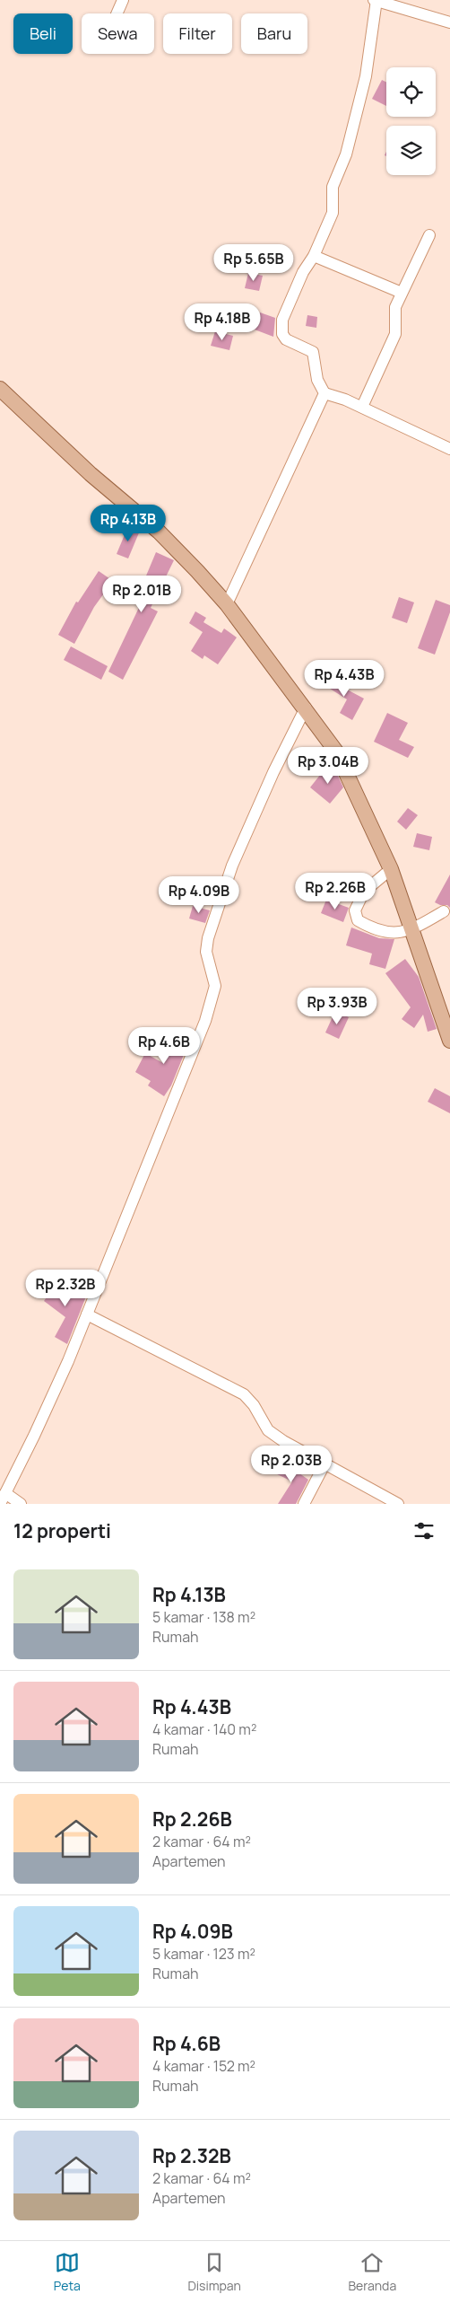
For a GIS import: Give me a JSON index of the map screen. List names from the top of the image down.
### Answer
{
  "page": {
    "chip": [
      "Beli",
      "Sewa",
      "Filter",
      "Baru"
    ],
    "price": [
      "Rp 5.65B",
      "Rp 4.18B",
      "Rp 4.13B",
      "Rp 2.01B",
      "Rp 4.43B",
      "Rp 3.04B",
      "Rp 2.26B",
      "Rp 4.09B",
      "Rp 3.93B",
      "Rp 4.6B",
      "Rp 2.32B",
      "Rp 2.03B"
    ],
    "heading": "12 properti",
    "list": [
      {
        "name": "Rp 4.13B",
        "note": "5 kamar · 138 m² · Rumah"
      },
      {
        "name": "Rp 4.43B",
        "note": "4 kamar · 140 m² · Rumah"
      },
      {
        "name": "Rp 2.26B",
        "note": "2 kamar · 64 m² · Apartemen"
      },
      {
        "name": "Rp 4.09B",
        "note": "5 kamar · 123 m² · Rumah"
      },
      {
        "name": "Rp 4.6B",
        "note": "4 kamar · 152 m² · Rumah"
      },
      {
        "name": "Rp 2.32B",
        "note": "2 kamar · 64 m² · Apartemen"
      }
    ],
    "tabs": ["Peta", "Disimpan", "Beranda"]
  }
}
